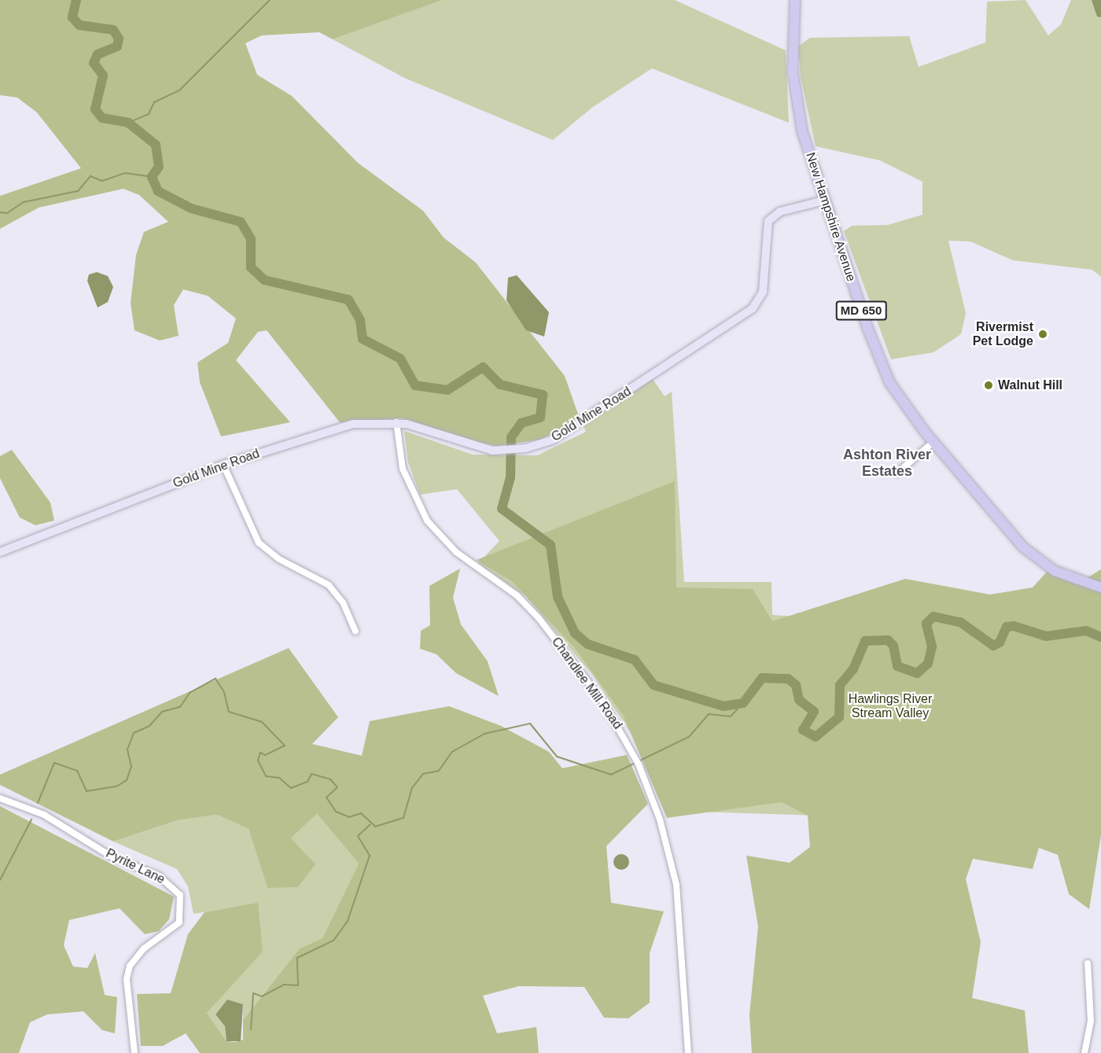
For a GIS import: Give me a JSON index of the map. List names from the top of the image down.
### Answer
{
  "streets": {
    "main road": ["New Hampshire Avenue", "MD 650"],
    "street": ["Gold Mine Road", "Chandlee Mill Road", "Pyrite Lane"]
  },
  "crossings": [
    ["New Hampshire Avenue", "Gold Mine Road"],
    ["Gold Mine Road", "Chandlee Mill Road"]
  ],
  "districts": ["Ashton River Estates"],
  "parks": ["Hawlings River Stream Valley"],
  "places": ["Rivermist Pet Lodge", "Walnut Hill"]
}
